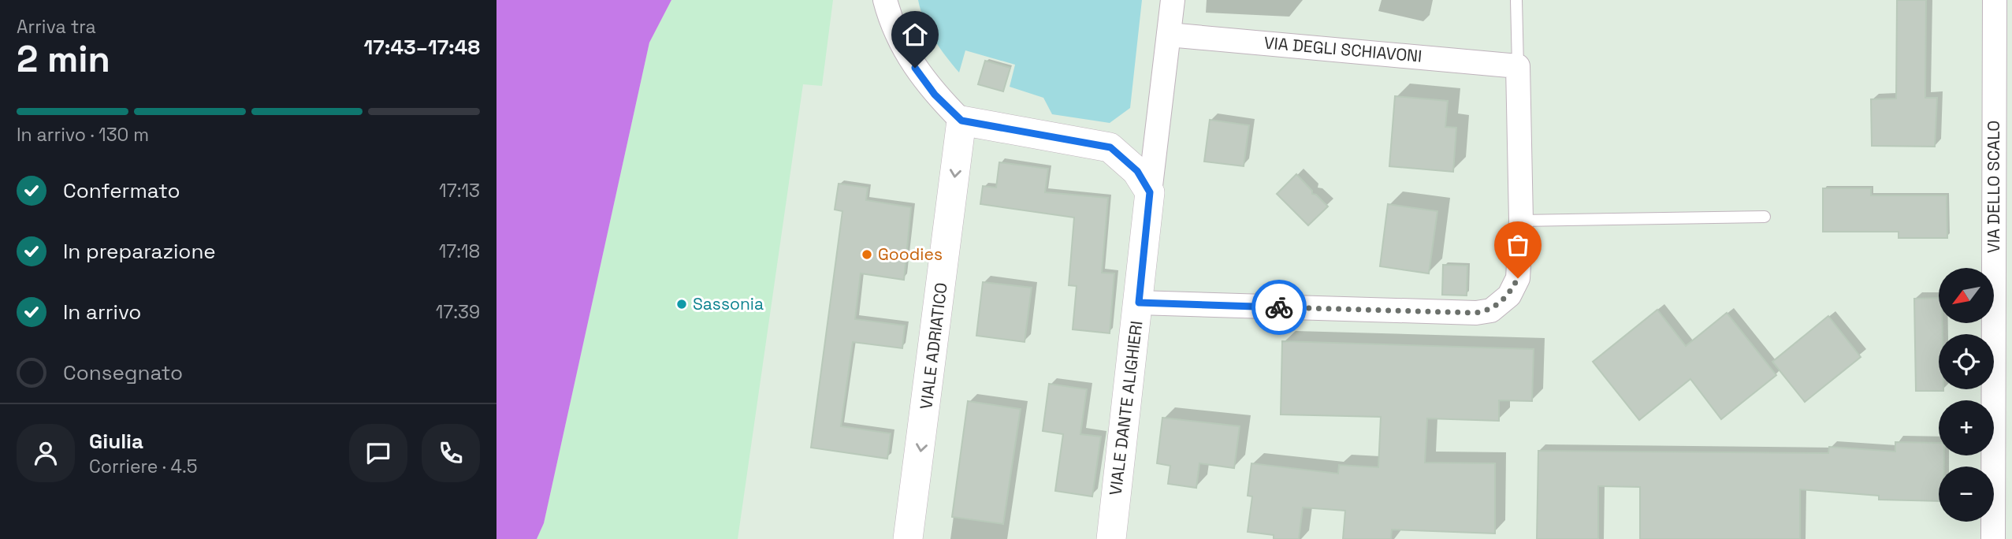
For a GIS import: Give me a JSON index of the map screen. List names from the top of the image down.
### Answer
{
  "streets": {
    "street": [
      "VIA DEGLI SCHIAVONI",
      "VIA DELLO SCALO",
      "VIALE ADRIATICO",
      "VIALE DANTE ALIGHIERI"
    ]
  },
  "one_way": ["VIALE ADRIATICO"],
  "places": ["Goodies", "Sassonia"],
  "north": "bottom left",
  "page": {
    "heading": ["2 min", "Arriva tra", "17:43–17:48"],
    "panel": ["Giulia", "Corriere · 4.5"],
    "bar": "In arrivo · 130 m",
    "list": [
      ["Confermato", "17:13"],
      ["In preparazione", "17:18"],
      ["In arrivo", "17:39"],
      "Consegnato"
    ],
    "map_buttons": ["+", "−"]
  }
}
